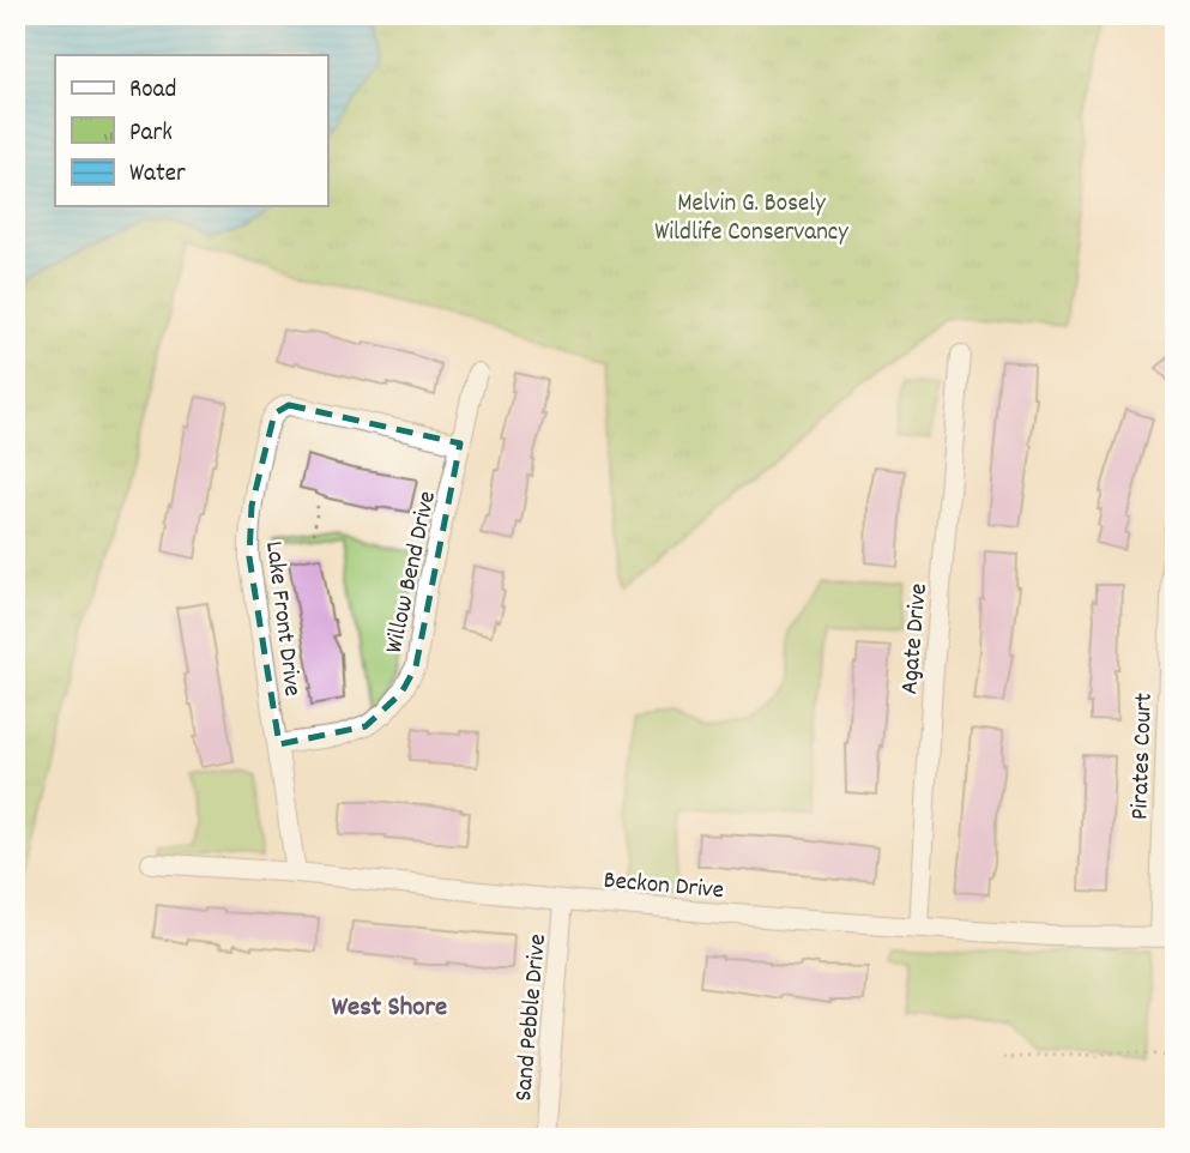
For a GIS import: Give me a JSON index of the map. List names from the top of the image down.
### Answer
{
  "streets": {
    "street": [
      "Willow Bend Drive",
      "Lake Front Drive",
      "Agate Drive",
      "Pirates Court",
      "Beckon Drive",
      "Sand Pebble Drive"
    ]
  },
  "crossings": [
    ["Willow Bend Drive", "Lake Front Drive"],
    ["Lake Front Drive", "Beckon Drive"],
    ["Agate Drive", "Beckon Drive"],
    ["Pirates Court", "Beckon Drive"],
    ["Beckon Drive", "Sand Pebble Drive"]
  ],
  "districts": ["West Shore"],
  "parks": ["Melvin G. Bosely Wildlife Conservancy"],
  "legend": ["Road", "Park", "Water"]
}
